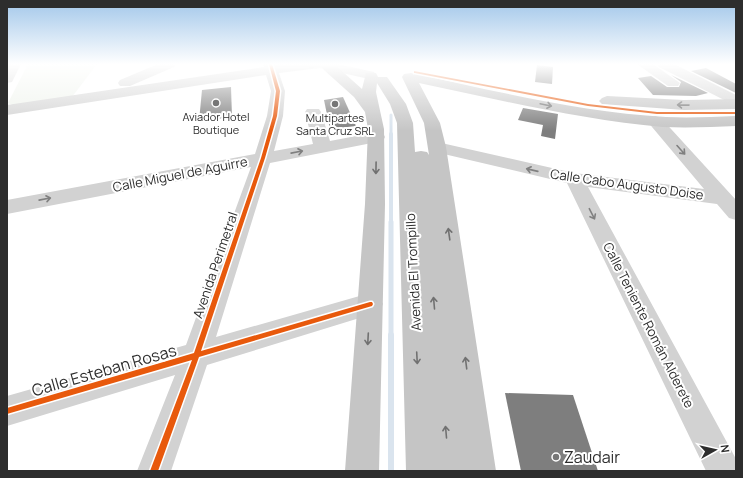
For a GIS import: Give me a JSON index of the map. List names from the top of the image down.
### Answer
{
  "streets": {
    "main road": ["Avenida El Trompillo"],
    "street": [
      "Calle Miguel de Aguirre",
      "Calle Cabo Augusto Doise",
      "Avenida Perimetral",
      "Calle Teniente Román Alderete",
      "Calle Esteban Rosas"
    ]
  },
  "crossings": [
    ["Calle Miguel de Aguirre", "Avenida Perimetral"],
    ["Calle Cabo Augusto Doise", "Avenida El Trompillo"],
    ["Calle Cabo Augusto Doise", "Calle Teniente Román Alderete"],
    ["Avenida Perimetral", "Calle Esteban Rosas"]
  ],
  "one_way": ["Calle Cabo Augusto Doise"],
  "places": ["Aviador Hotel Boutique", "Multipartes Santa Cruz SRL", "Zaudair"],
  "north": "right"
}
